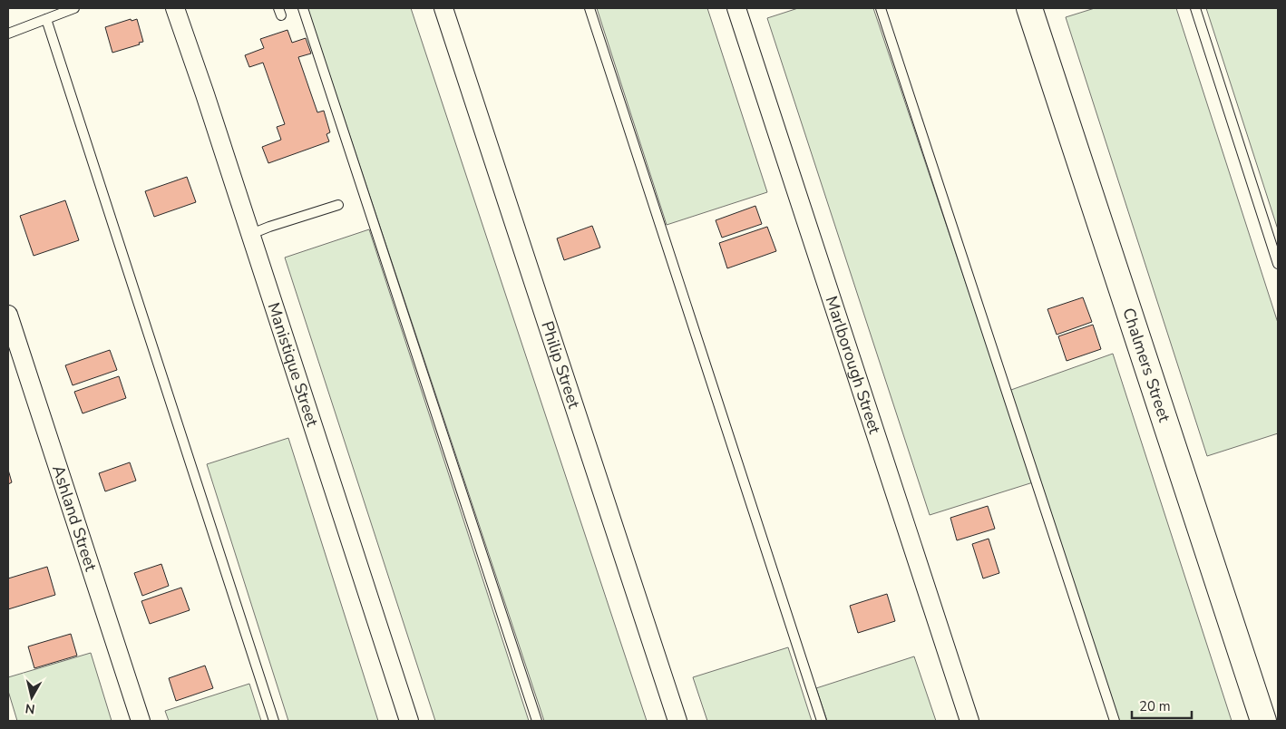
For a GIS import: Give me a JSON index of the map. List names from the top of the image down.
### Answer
{
  "streets": {
    "street": [
      "Manistique Street",
      "Philip Street",
      "Marlborough Street",
      "Chalmers Street",
      "Ashland Street"
    ]
  },
  "scale_bar": "20 m",
  "north": "bottom"
}
